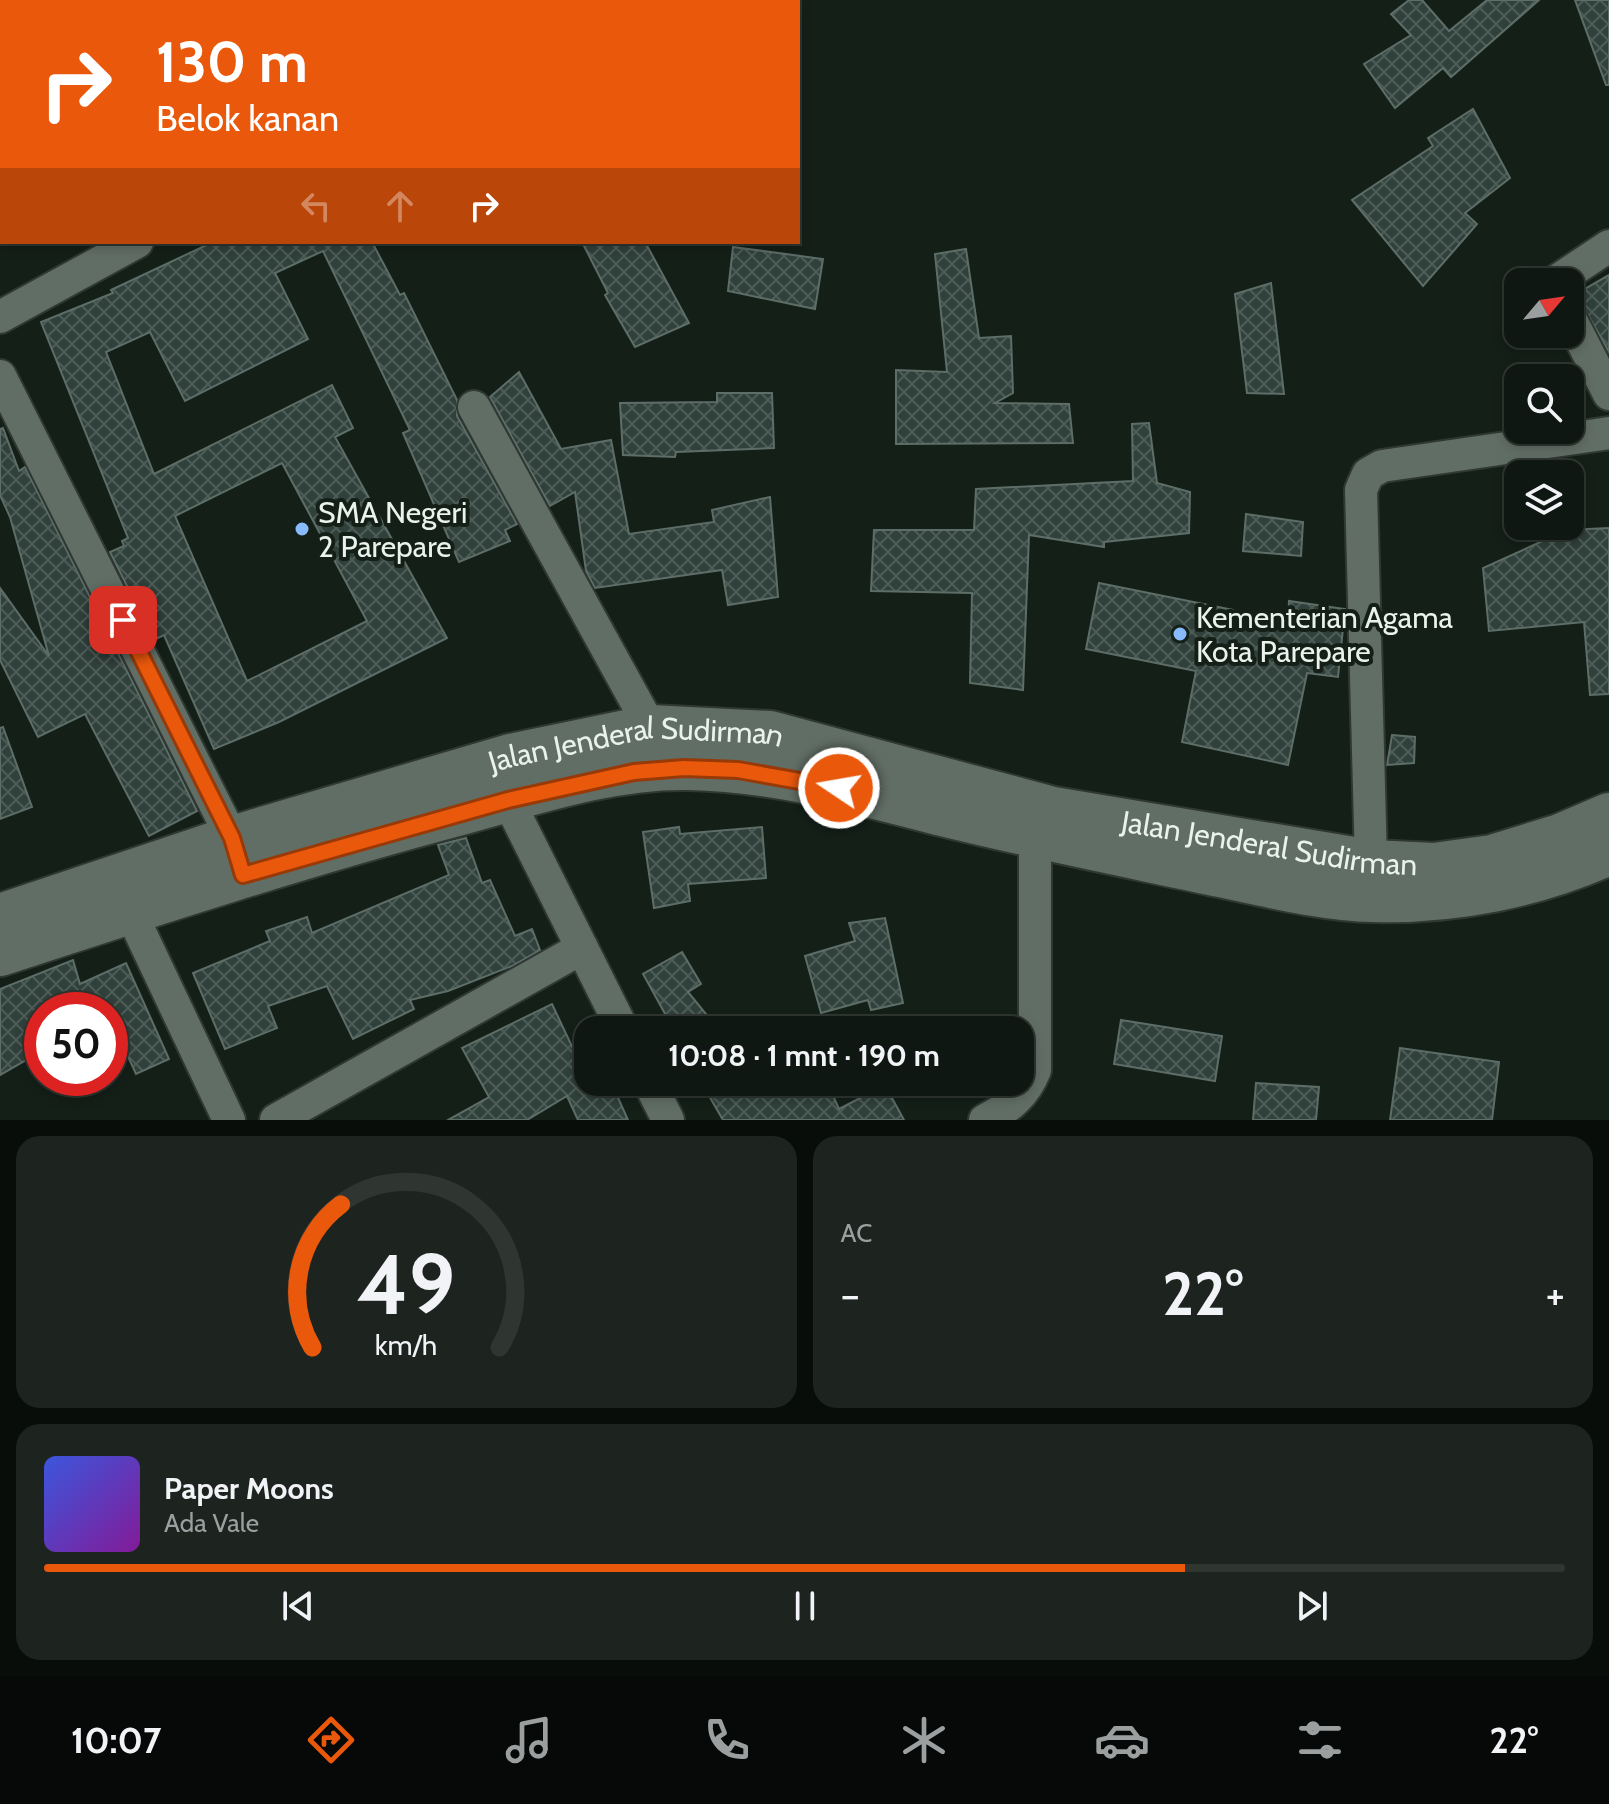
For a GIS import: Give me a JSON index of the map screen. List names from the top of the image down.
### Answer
{
  "streets": {
    "main road": ["Jalan Jenderal Sudirman"]
  },
  "places": ["SMA Negeri 2 Parepare", "Kementerian Agama Kota Parepare"],
  "north": "top right",
  "page": {
    "turn": ["130 m", "Belok kanan"],
    "limit": "50",
    "trip": "10:08 · 1 mnt · 190 m",
    "tile": "AC",
    "heat": ["−", "22°", "+"],
    "song": ["Paper Moons", "Ada Vale"],
    "tabs": ["10:07", "22°"],
    "gauge": ["49", "km/h"]
  }
}
